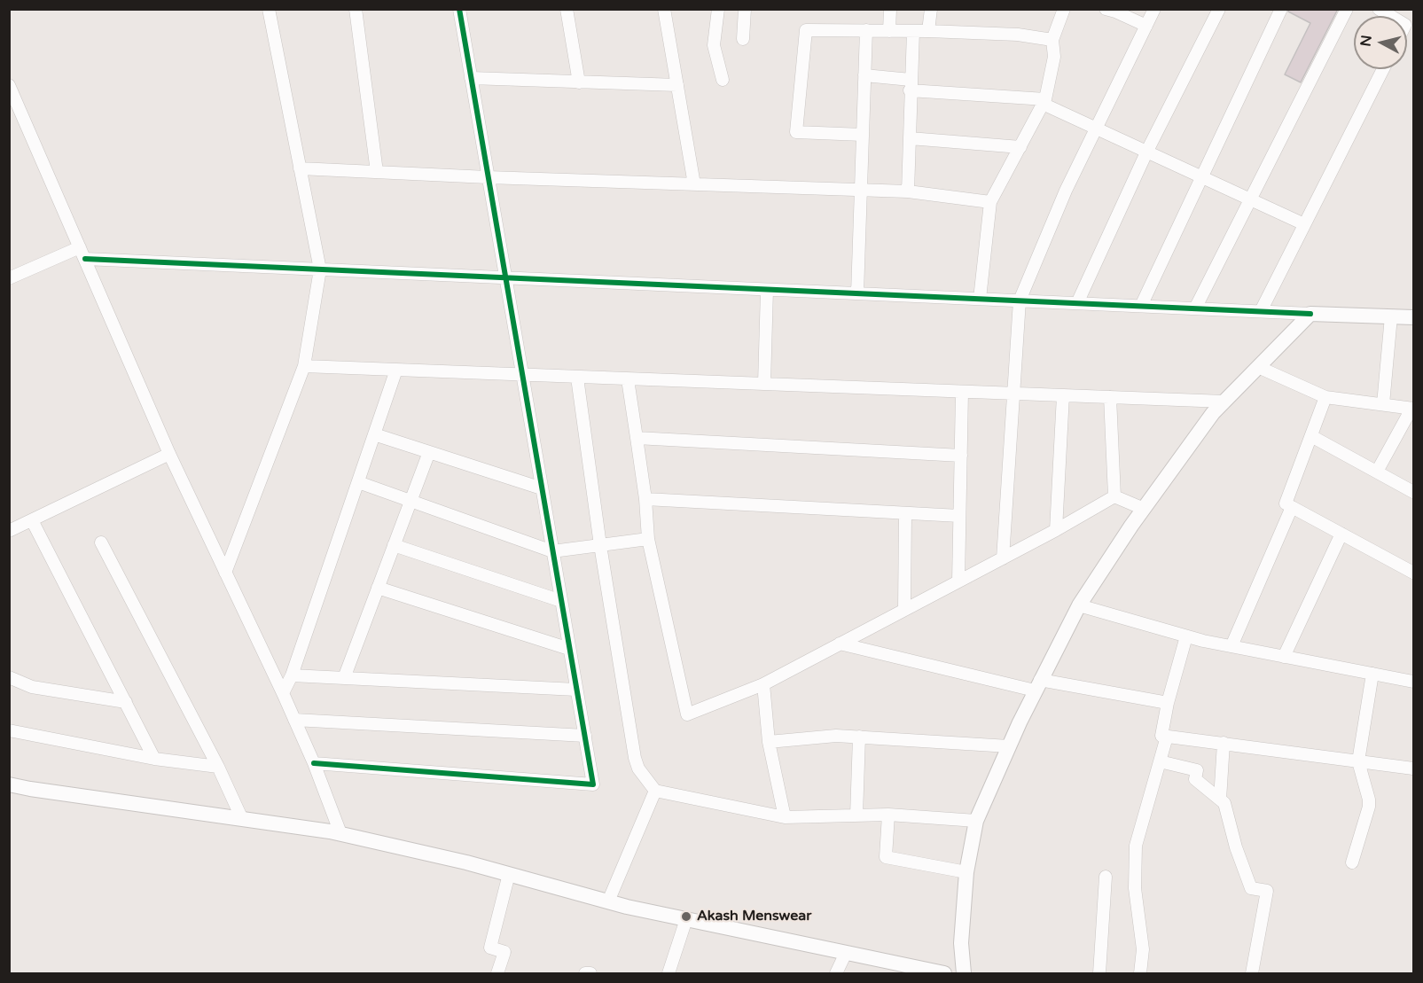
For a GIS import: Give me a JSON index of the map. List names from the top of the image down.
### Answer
{
  "places": ["Akash Menswear"],
  "north": "left"
}
